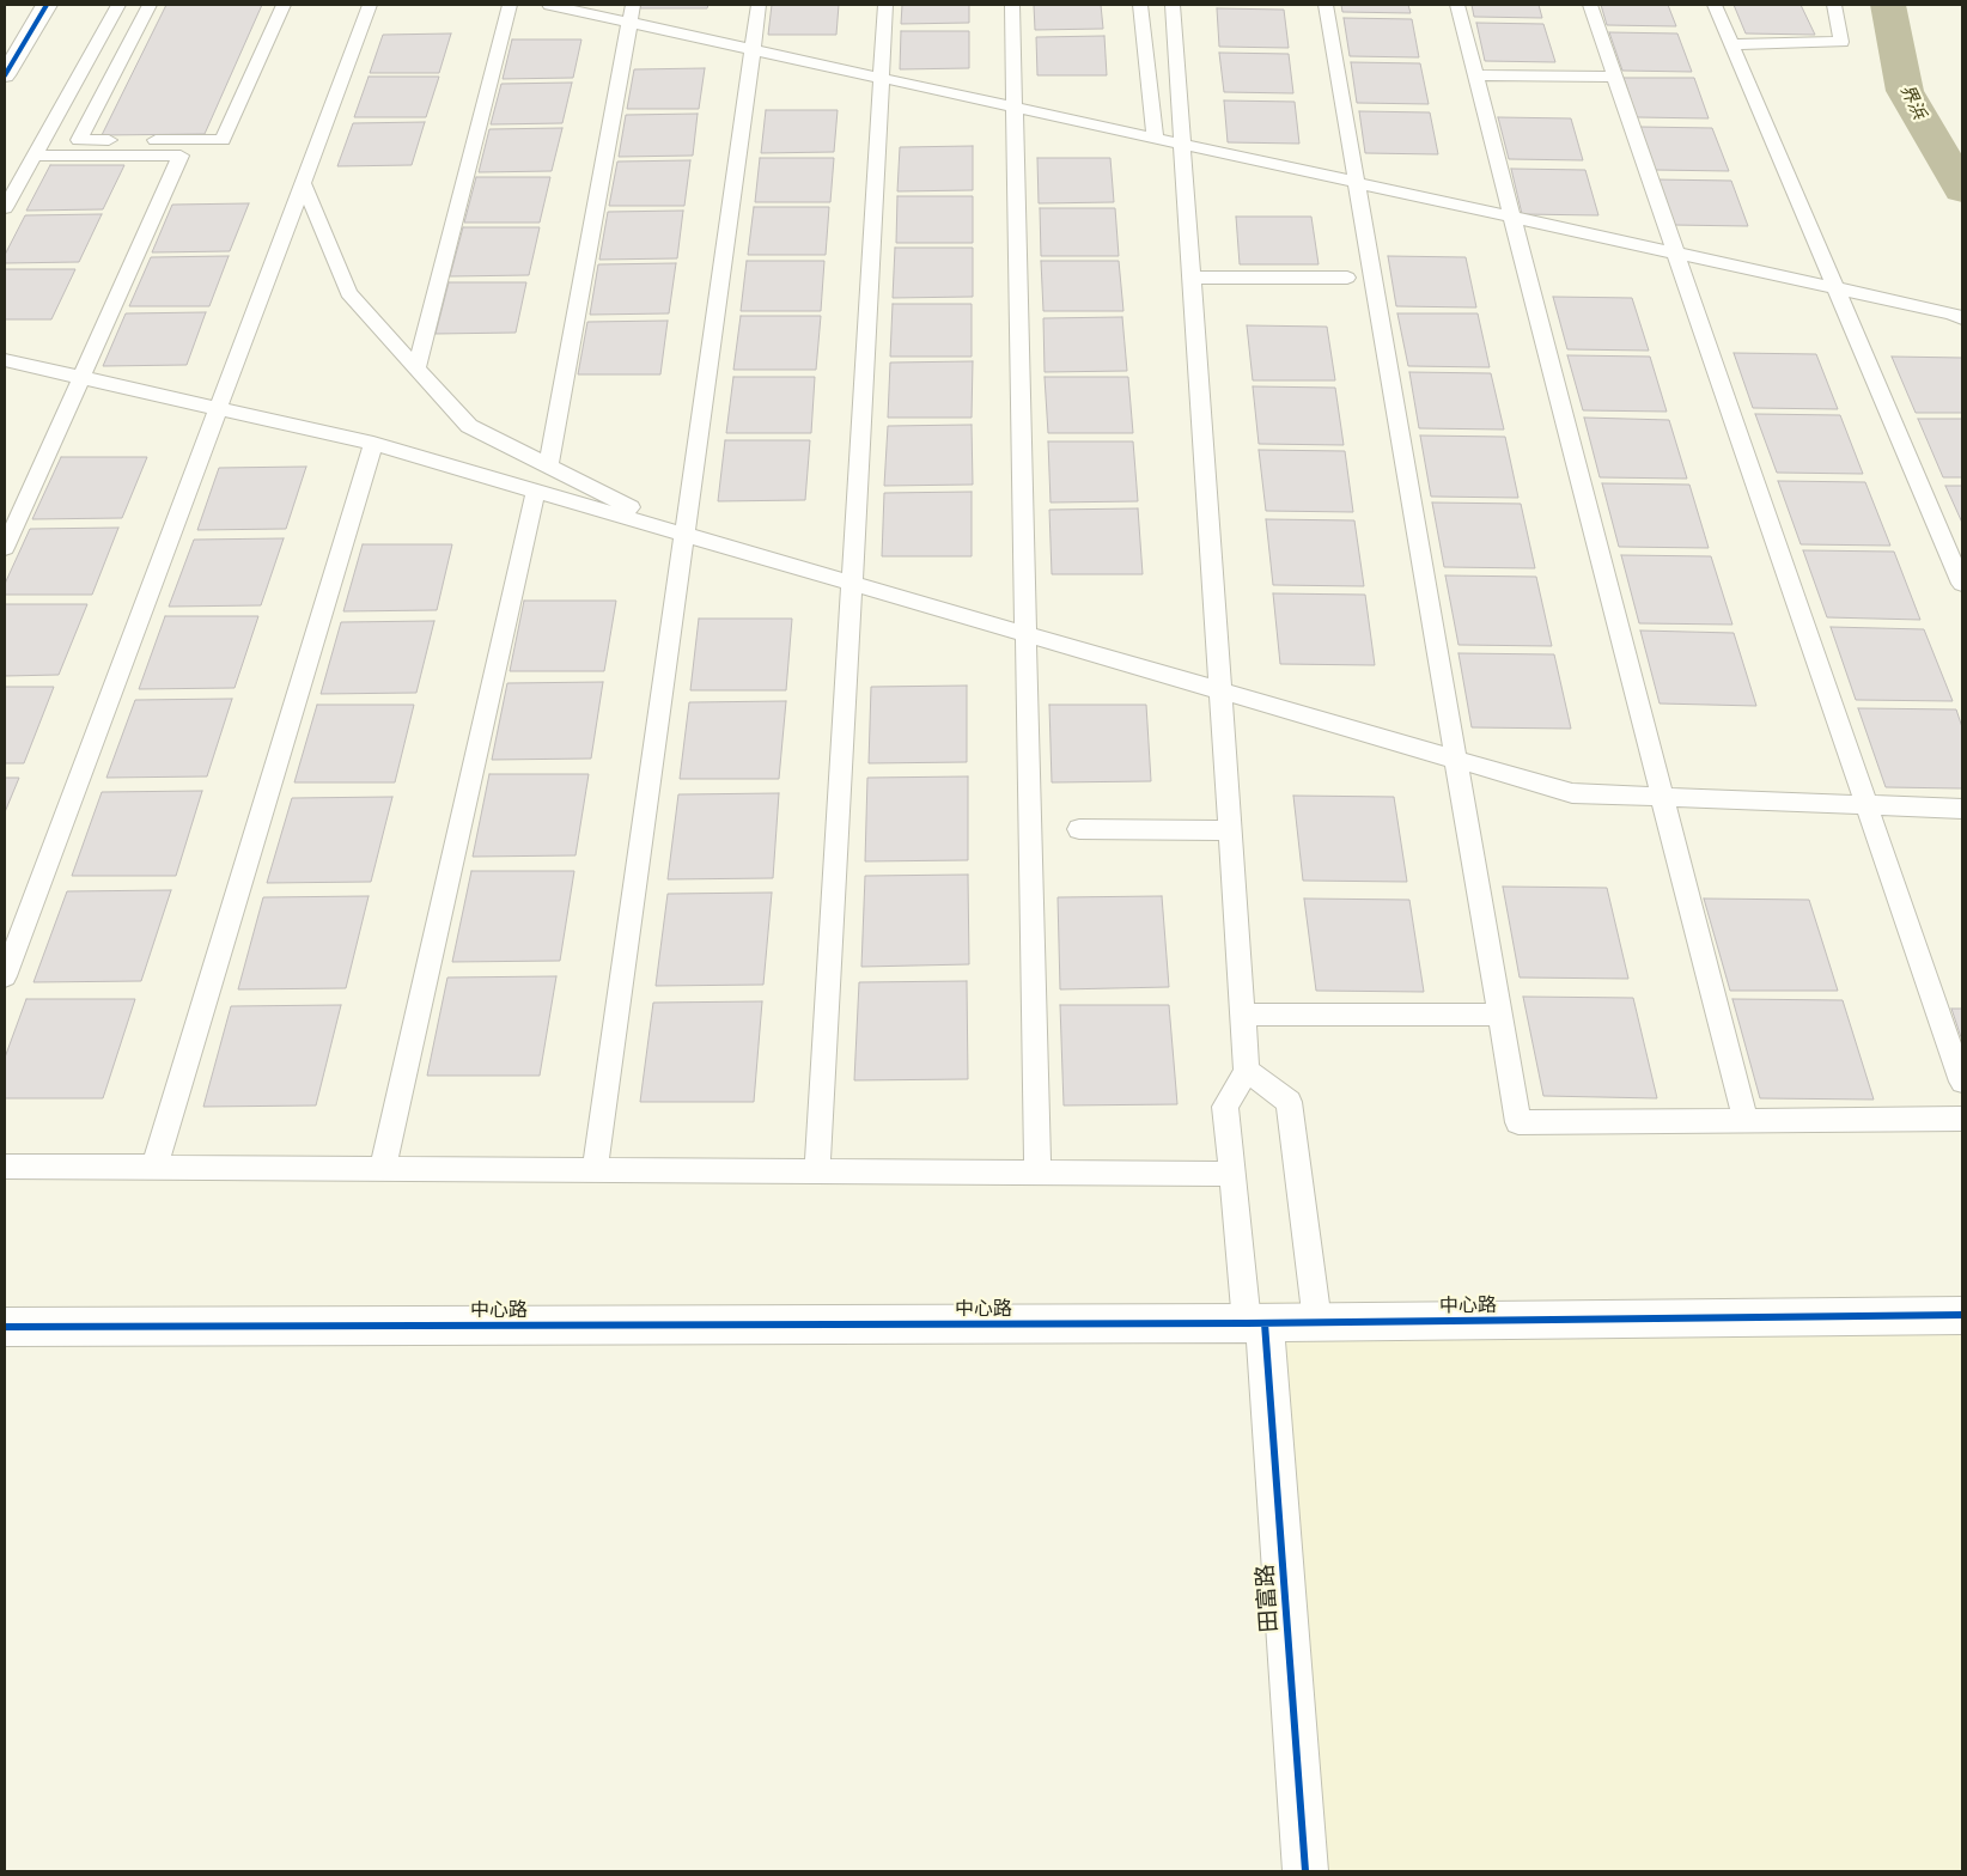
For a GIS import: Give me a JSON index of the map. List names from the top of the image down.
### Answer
{
  "streets": {
    "street": ["中心路", "田富路"]
  },
  "crossings": [
    ["中心路", "田富路"]
  ],
  "water": ["界浜"]
}
